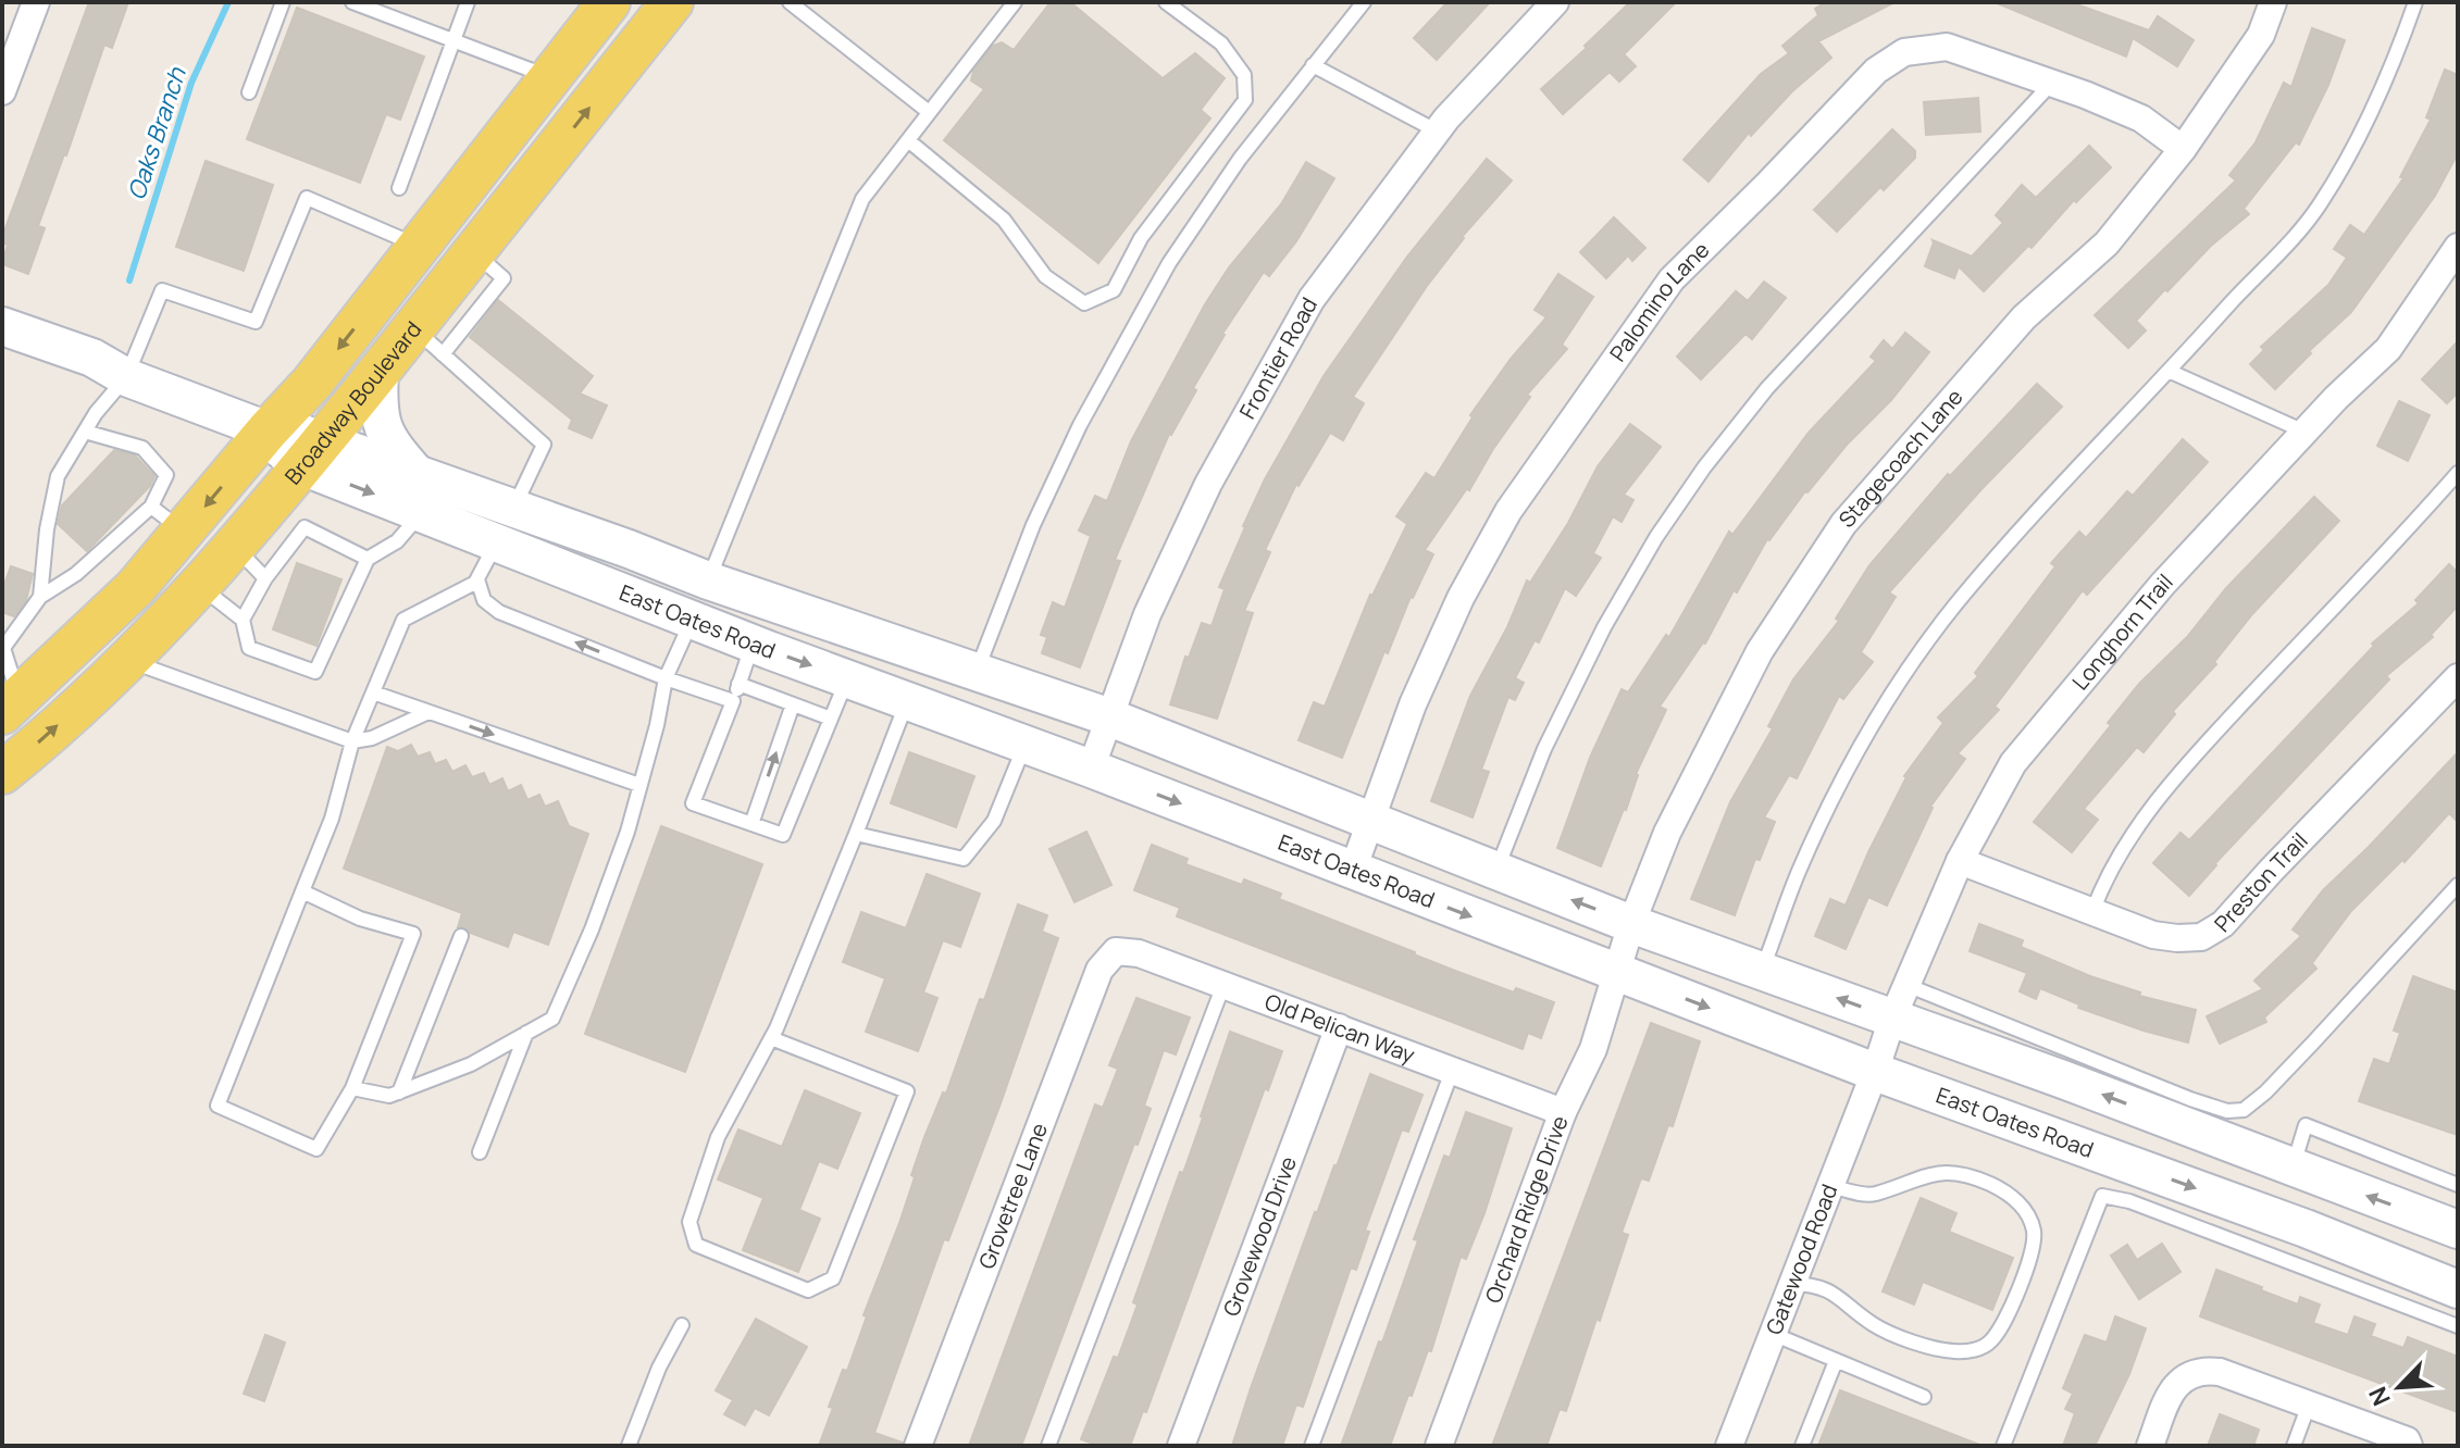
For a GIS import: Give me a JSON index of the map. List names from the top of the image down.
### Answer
{
  "streets": {
    "main road": ["Broadway Boulevard", "East Oates Road"],
    "street": [
      "Palomino Lane",
      "Frontier Road",
      "Stagecoach Lane",
      "Longhorn Trail",
      "Preston Trail",
      "Old Pelican Way",
      "Grovetree Lane",
      "Orchard Ridge Drive",
      "Grovewood Drive",
      "Gatewood Road"
    ]
  },
  "crossings": [
    ["Palomino Lane", "Stagecoach Lane"],
    ["Palomino Lane", "East Oates Road"],
    ["Frontier Road", "East Oates Road"],
    ["Broadway Boulevard", "East Oates Road"],
    ["Stagecoach Lane", "East Oates Road"],
    ["Stagecoach Lane", "Orchard Ridge Drive"],
    ["East Oates Road", "Longhorn Trail"],
    ["East Oates Road", "Orchard Ridge Drive"],
    ["East Oates Road", "Gatewood Road"],
    ["Longhorn Trail", "Preston Trail"],
    ["Longhorn Trail", "Gatewood Road"],
    ["Old Pelican Way", "Grovetree Lane"],
    ["Old Pelican Way", "Orchard Ridge Drive"],
    ["Old Pelican Way", "Grovewood Drive"]
  ],
  "water": ["Oaks Branch"],
  "north": "bottom left"
}
